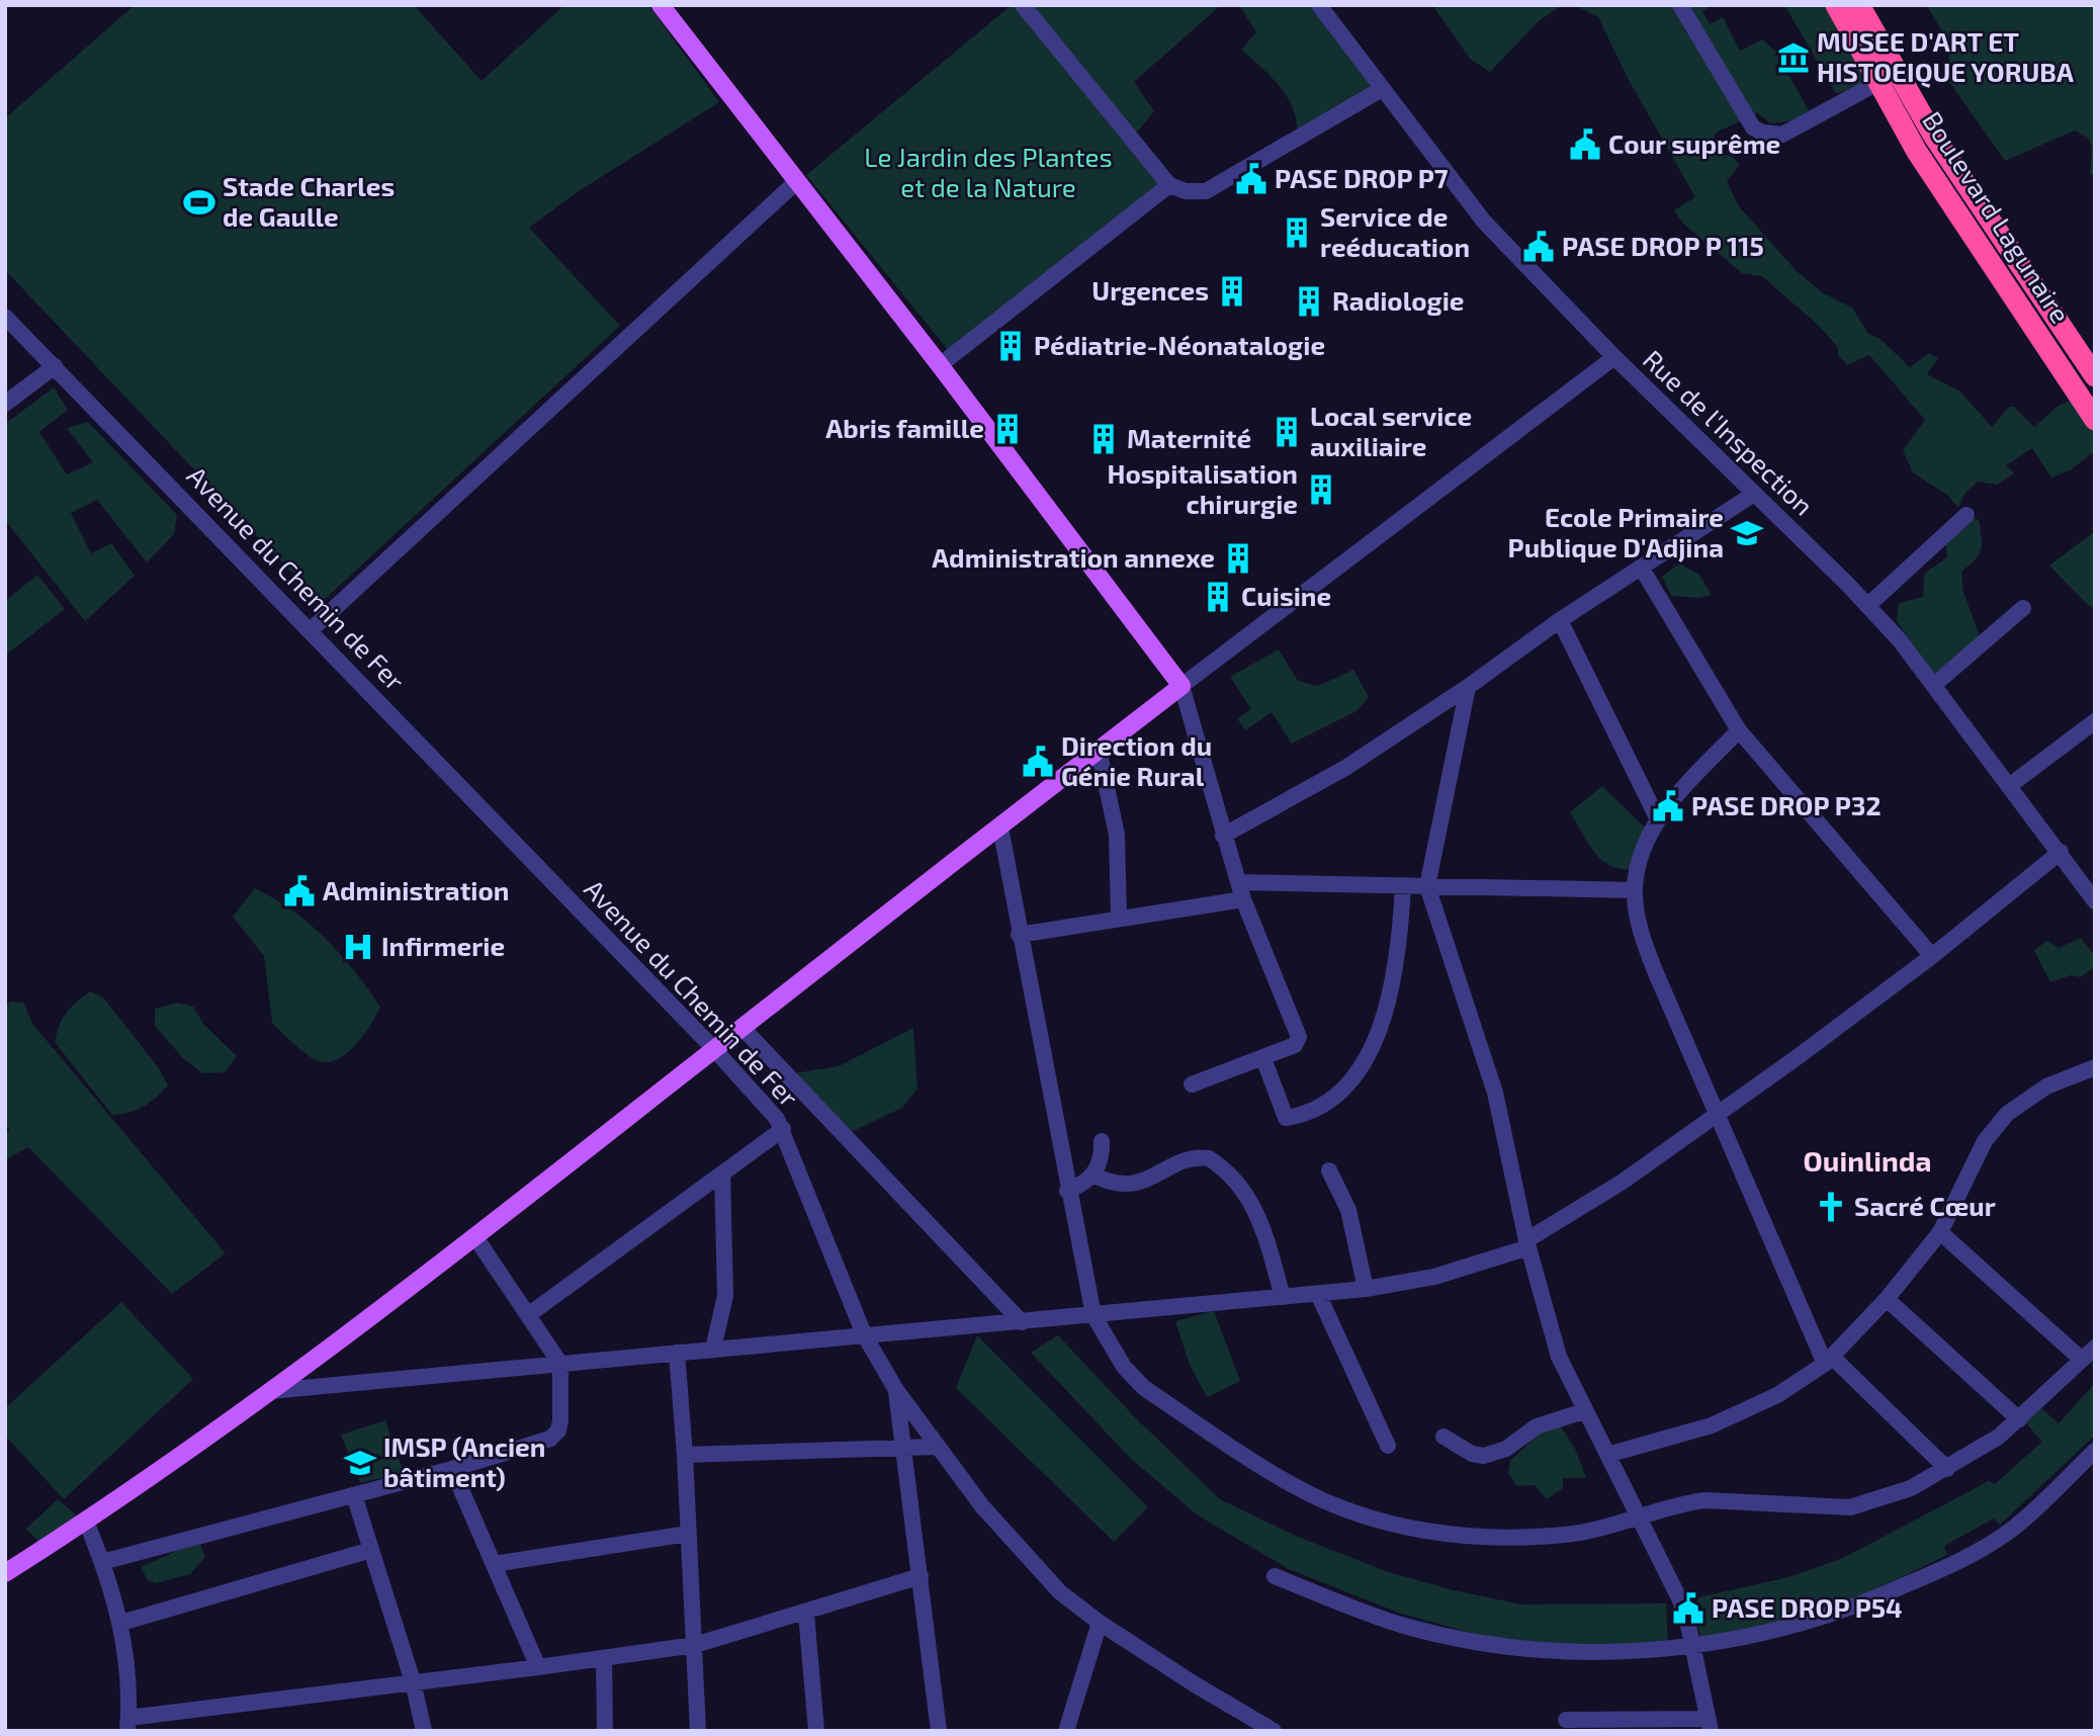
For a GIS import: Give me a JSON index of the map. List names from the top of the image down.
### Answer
{
  "streets": {
    "highway": ["Boulevard Lagunaire"],
    "street": ["Rue de l'Inspection", "Avenue du Chemin de Fer"]
  },
  "districts": ["Ouinlinda"],
  "parks": ["Le Jardin des Plantes et de la Nature"],
  "places": {
    "museum": ["MUSEE D'ART ET HISTOEIQUE YORUBA"],
    "public building": [
      "Cour suprême",
      "PASE DROP P7",
      "PASE DROP P 115",
      "Direction du Génie Rural",
      "PASE DROP P32",
      "Administration",
      "PASE DROP P54"
    ],
    "sports": ["Stade Charles de Gaulle"],
    "building": [
      "Service de reéducation",
      "Urgences",
      "Radiologie",
      "Pédiatrie-Néonatalogie",
      "Abris famille",
      "Local service auxiliaire",
      "Maternité",
      "Hospitalisation chirurgie",
      "Administration annexe",
      "Cuisine"
    ],
    "school or university": ["Ecole Primaire Publique D'Adjina", "IMSP (Ancien bâtiment)"],
    "hospital": ["Infirmerie"],
    "church": ["Sacré Cœur"]
  }
}
